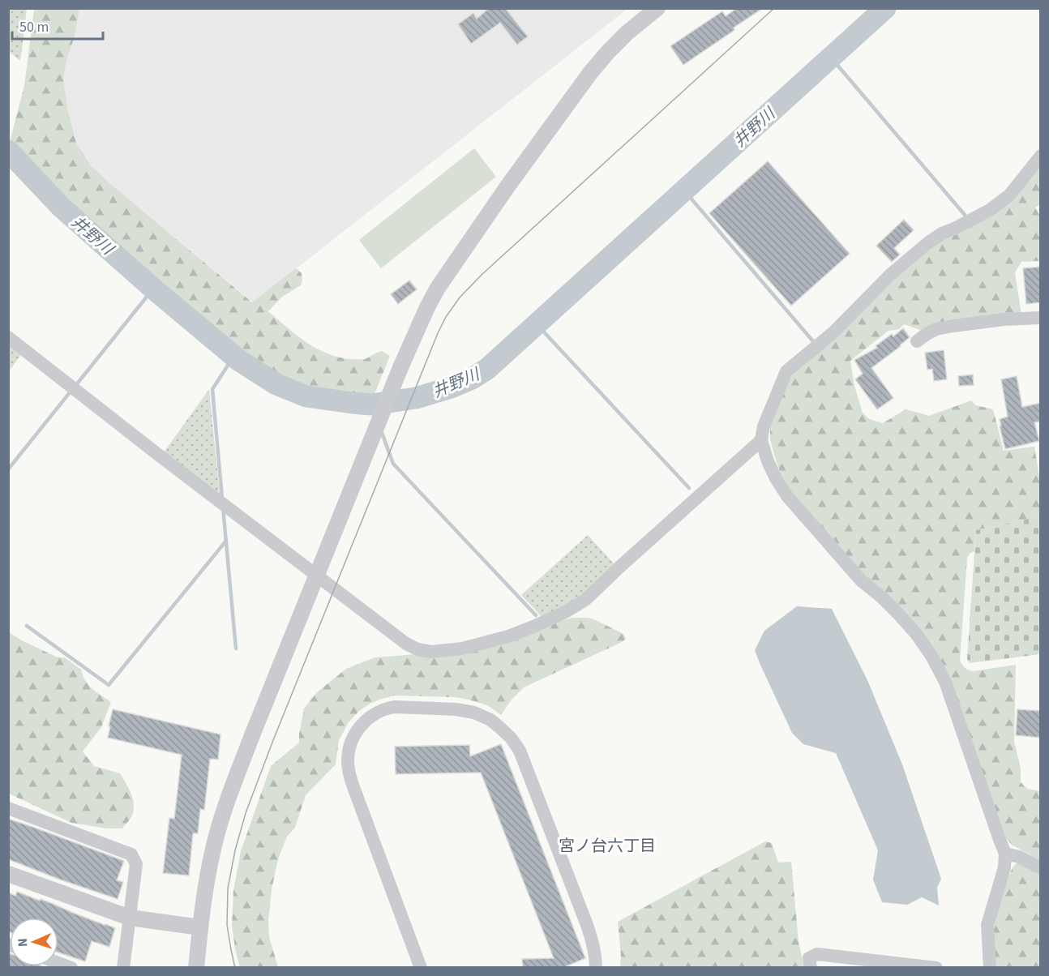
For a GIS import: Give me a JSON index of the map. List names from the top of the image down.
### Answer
{
  "districts": ["宮ノ台六丁目"],
  "water": ["井野川"],
  "scale_bar": "50 m",
  "north": "left"
}
